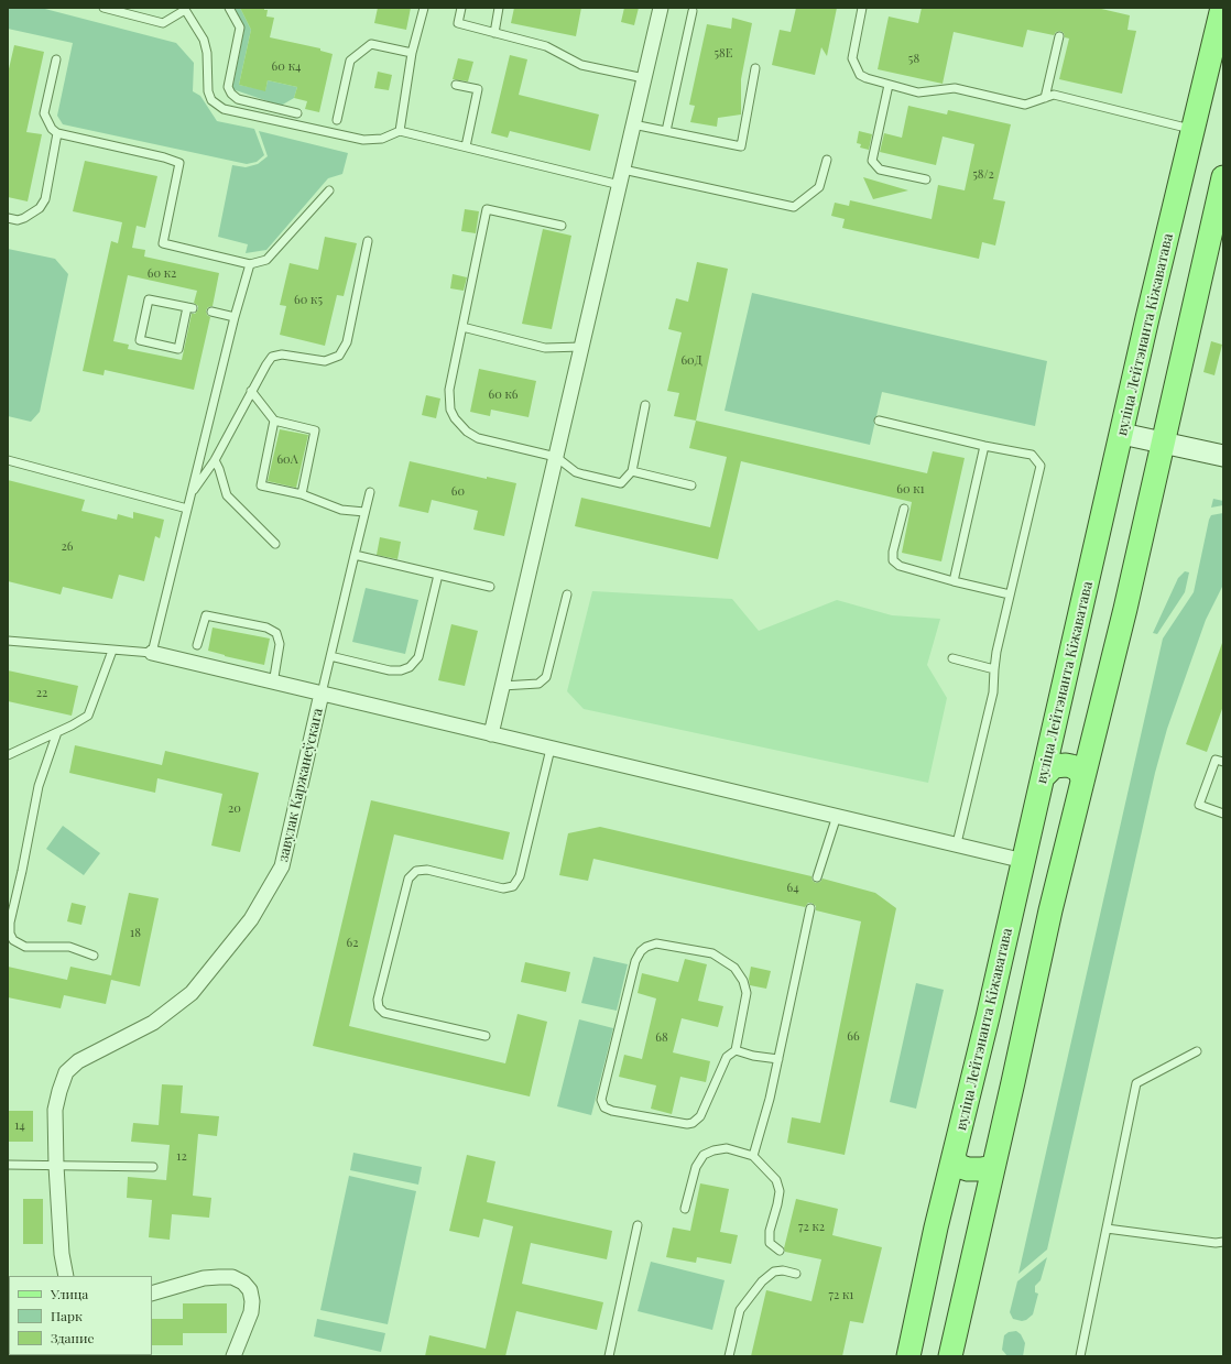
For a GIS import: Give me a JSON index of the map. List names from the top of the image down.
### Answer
{
  "streets": {
    "main road": ["вуліца Лейтэнанта Кіжаватава"],
    "street": ["завулак Каржанеўскага"]
  },
  "house_numbers": [
    "58Е",
    "58",
    "60 к4",
    "58/2",
    "60 к2",
    "60 к5",
    "60Д",
    "60 к6",
    "60А",
    "60 к1",
    "60",
    "26",
    "22",
    "20",
    "64",
    "18",
    "62",
    "66",
    "68",
    "14",
    "12",
    "72 к2",
    "72 к1"
  ],
  "legend": ["Улица", "Парк", "Здание"]
}
